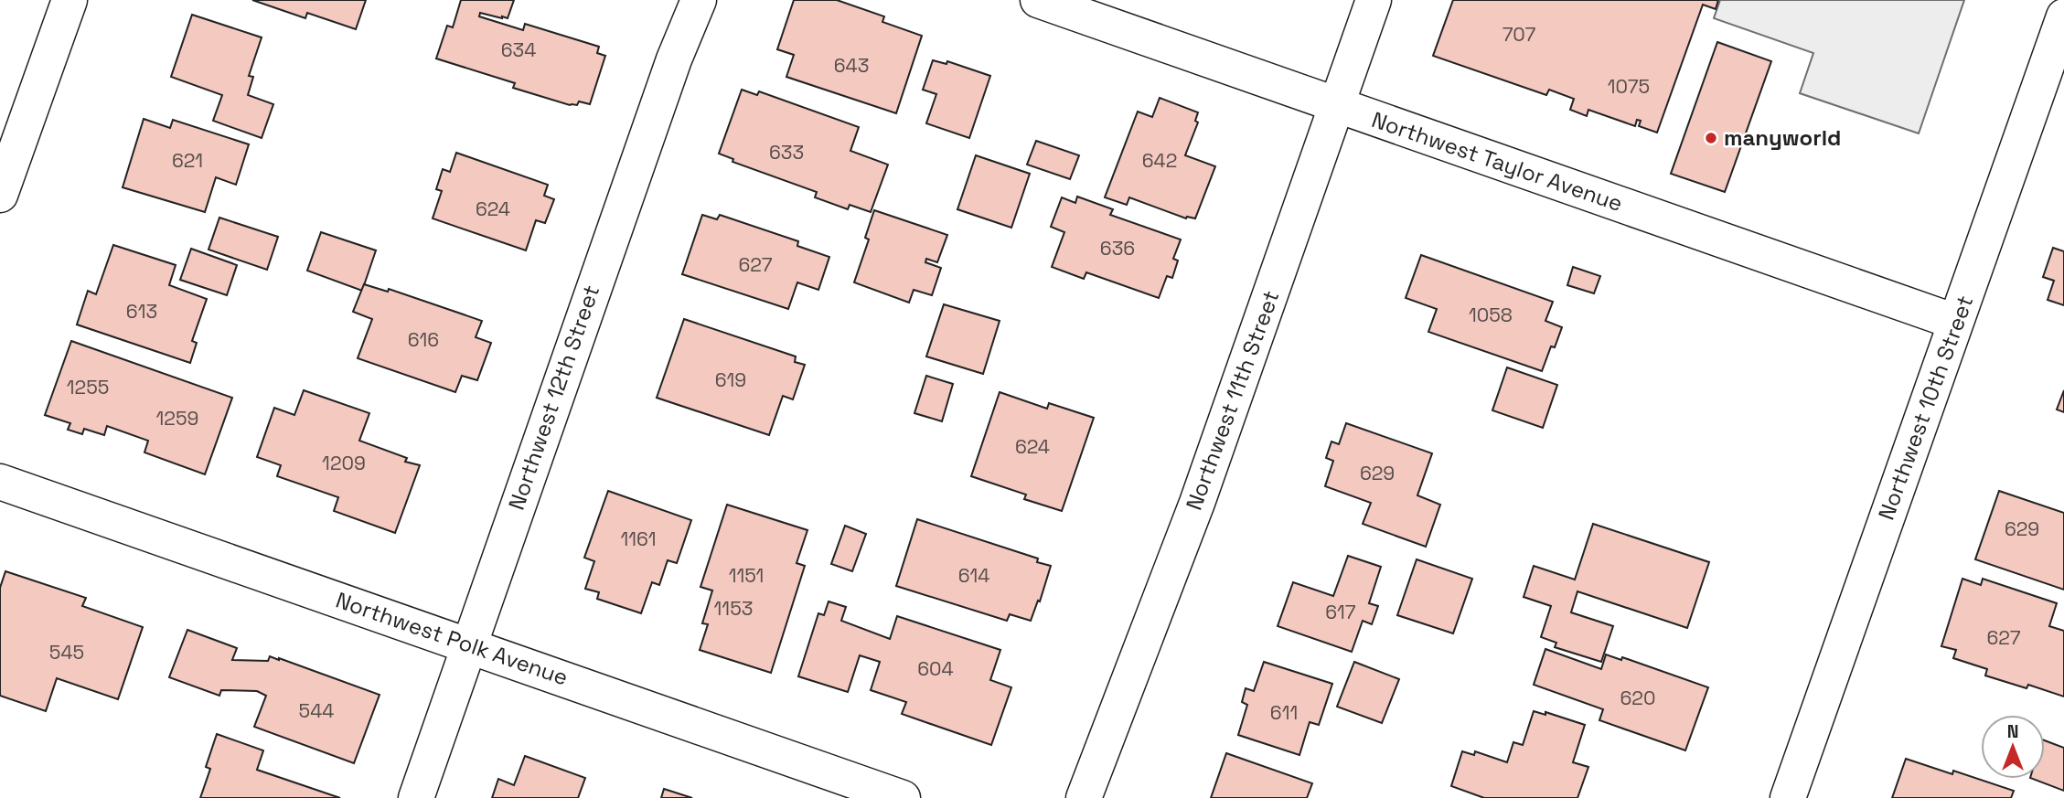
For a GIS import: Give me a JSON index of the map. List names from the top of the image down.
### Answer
{
  "streets": {
    "street": [
      "Northwest Taylor Avenue",
      "Northwest 12th Street",
      "Northwest 11th Street",
      "Northwest 10th Street",
      "Northwest Polk Avenue"
    ]
  },
  "crossings": [
    ["Northwest Taylor Avenue", "Northwest 11th Street"],
    ["Northwest Taylor Avenue", "Northwest 10th Street"],
    ["Northwest 12th Street", "Northwest Polk Avenue"]
  ],
  "places": ["manyworld"],
  "house_numbers": [
    "707",
    "634",
    "643",
    "1075",
    "633",
    "621",
    "642",
    "624",
    "636",
    "627",
    "613",
    "1058",
    "616",
    "619",
    "1255",
    "1259",
    "624",
    "1209",
    "629",
    "629",
    "1161",
    "1151",
    "614",
    "1153",
    "617",
    "627",
    "545",
    "604",
    "620",
    "544",
    "611"
  ],
  "north": "top"
}
